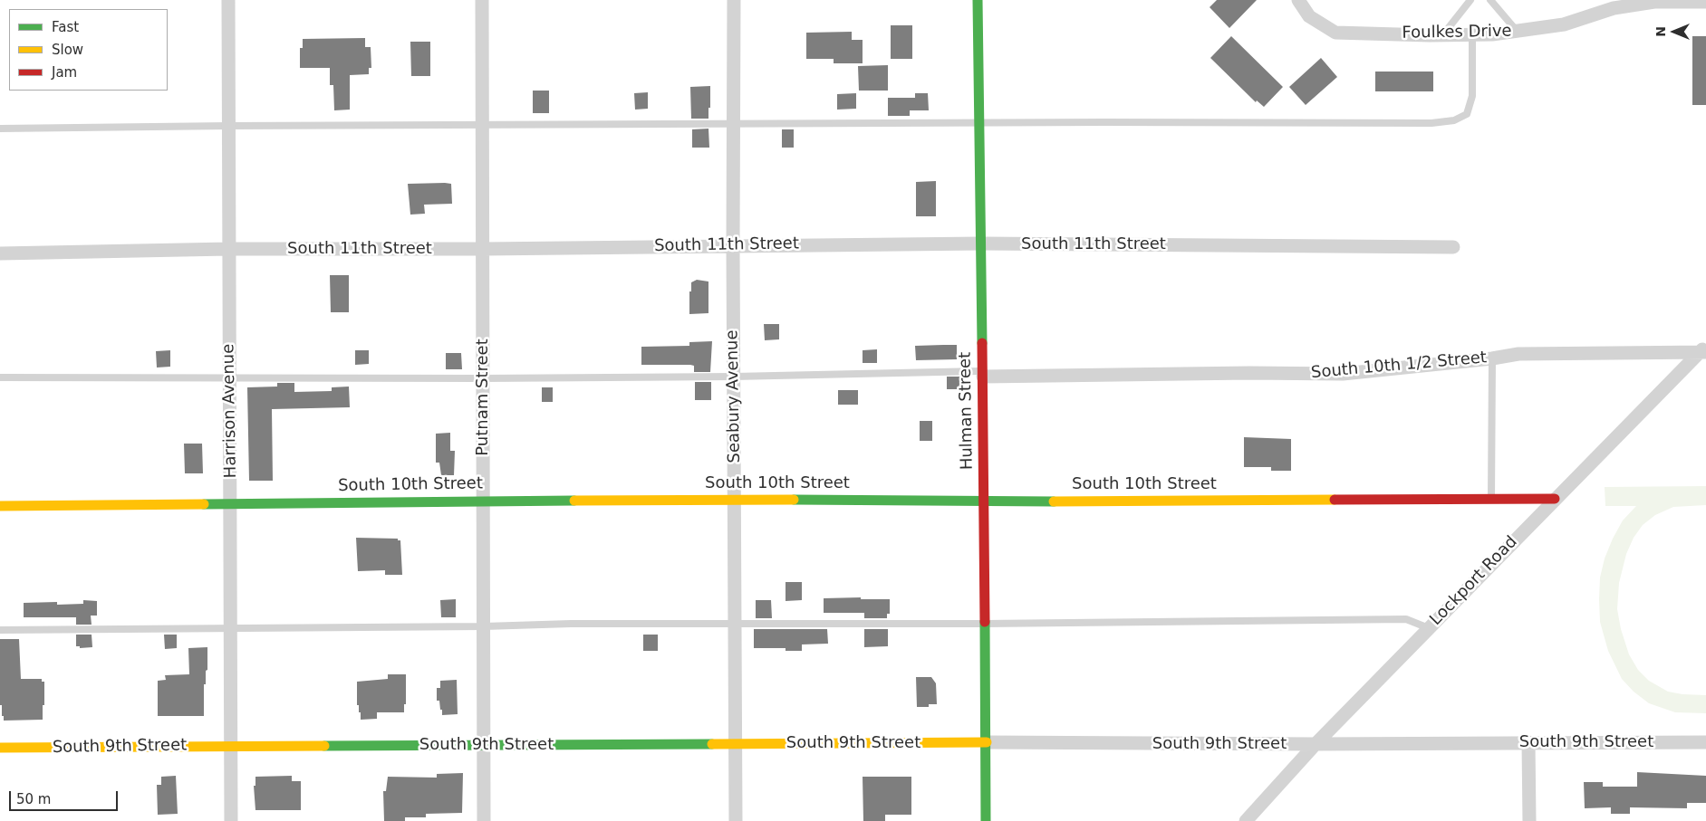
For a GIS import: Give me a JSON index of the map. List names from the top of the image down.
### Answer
{
  "streets": {
    "street": [
      "Foulkes Drive",
      "South 11th Street",
      "South 10th 1/2 Street",
      "Seabury Avenue",
      "Putnam Street",
      "Harrison Avenue",
      "Hulman Street",
      "South 10th Street",
      "Lockport Road",
      "South 9th Street"
    ]
  },
  "crossings": [
    ["South 11th Street", "Seabury Avenue"],
    ["South 11th Street", "Putnam Street"],
    ["South 11th Street", "Harrison Avenue"],
    ["South 11th Street", "Hulman Street"],
    ["South 10th 1/2 Street", "Hulman Street"],
    ["South 10th 1/2 Street", "Lockport Road"],
    ["Seabury Avenue", "South 10th Street"],
    ["Seabury Avenue", "South 9th Street"],
    ["Putnam Street", "South 10th Street"],
    ["Putnam Street", "South 9th Street"],
    ["Harrison Avenue", "South 10th Street"],
    ["Harrison Avenue", "South 9th Street"],
    ["Hulman Street", "South 10th Street"],
    ["Hulman Street", "South 9th Street"],
    ["South 10th Street", "Lockport Road"],
    ["Lockport Road", "South 9th Street"]
  ],
  "legend": ["Fast", "Slow", "Jam"],
  "scale_bar": "50 m",
  "north": "left"
}
